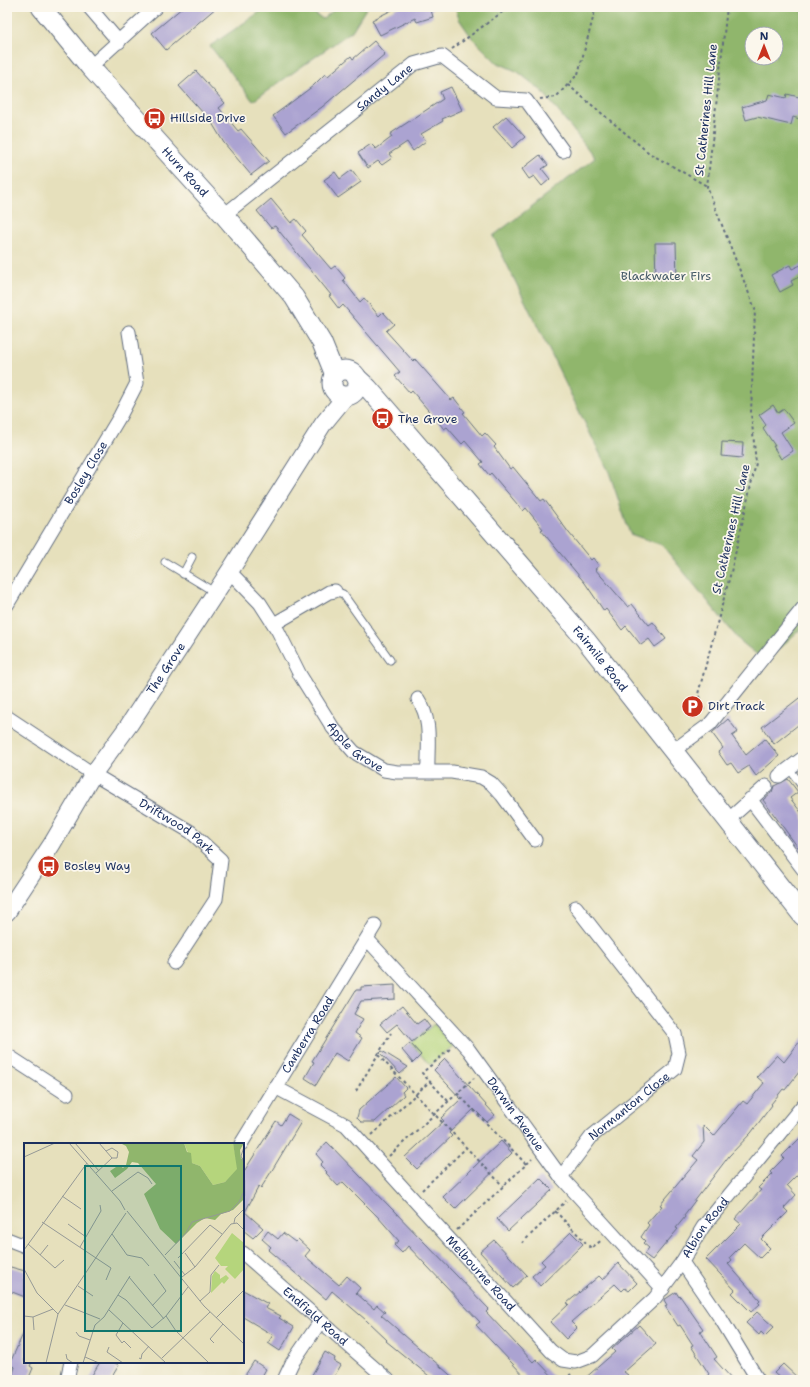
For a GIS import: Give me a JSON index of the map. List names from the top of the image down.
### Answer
{
  "streets": {
    "main road": ["Hurn Road", "Fairmile Road"],
    "street": [
      "Sandy Lane",
      "Bosley Close",
      "The Grove",
      "Apple Grove",
      "Driftwood Park",
      "Canberra Road",
      "Normanton Close",
      "Darwin Avenue",
      "Albion Road",
      "Melbourne Road",
      "Endfield Road"
    ],
    "path": ["St Catherines Hill Lane"]
  },
  "crossings": [
    ["Sandy Lane", "Hurn Road"],
    ["Hurn Road", "Fairmile Road"],
    ["Hurn Road", "The Grove"],
    ["Fairmile Road", "The Grove"],
    ["The Grove", "Apple Grove"],
    ["The Grove", "Driftwood Park"],
    ["Canberra Road", "Darwin Avenue"],
    ["Canberra Road", "Melbourne Road"],
    ["Normanton Close", "Darwin Avenue"],
    ["Darwin Avenue", "Melbourne Road"],
    ["Albion Road", "Melbourne Road"]
  ],
  "parks": ["Blackwater Firs"],
  "places": {
    "bus stop": ["Hillside Drive", "The Grove", "Bosley Way"],
    "parking": ["Dirt Track"]
  },
  "north": "top"
}
